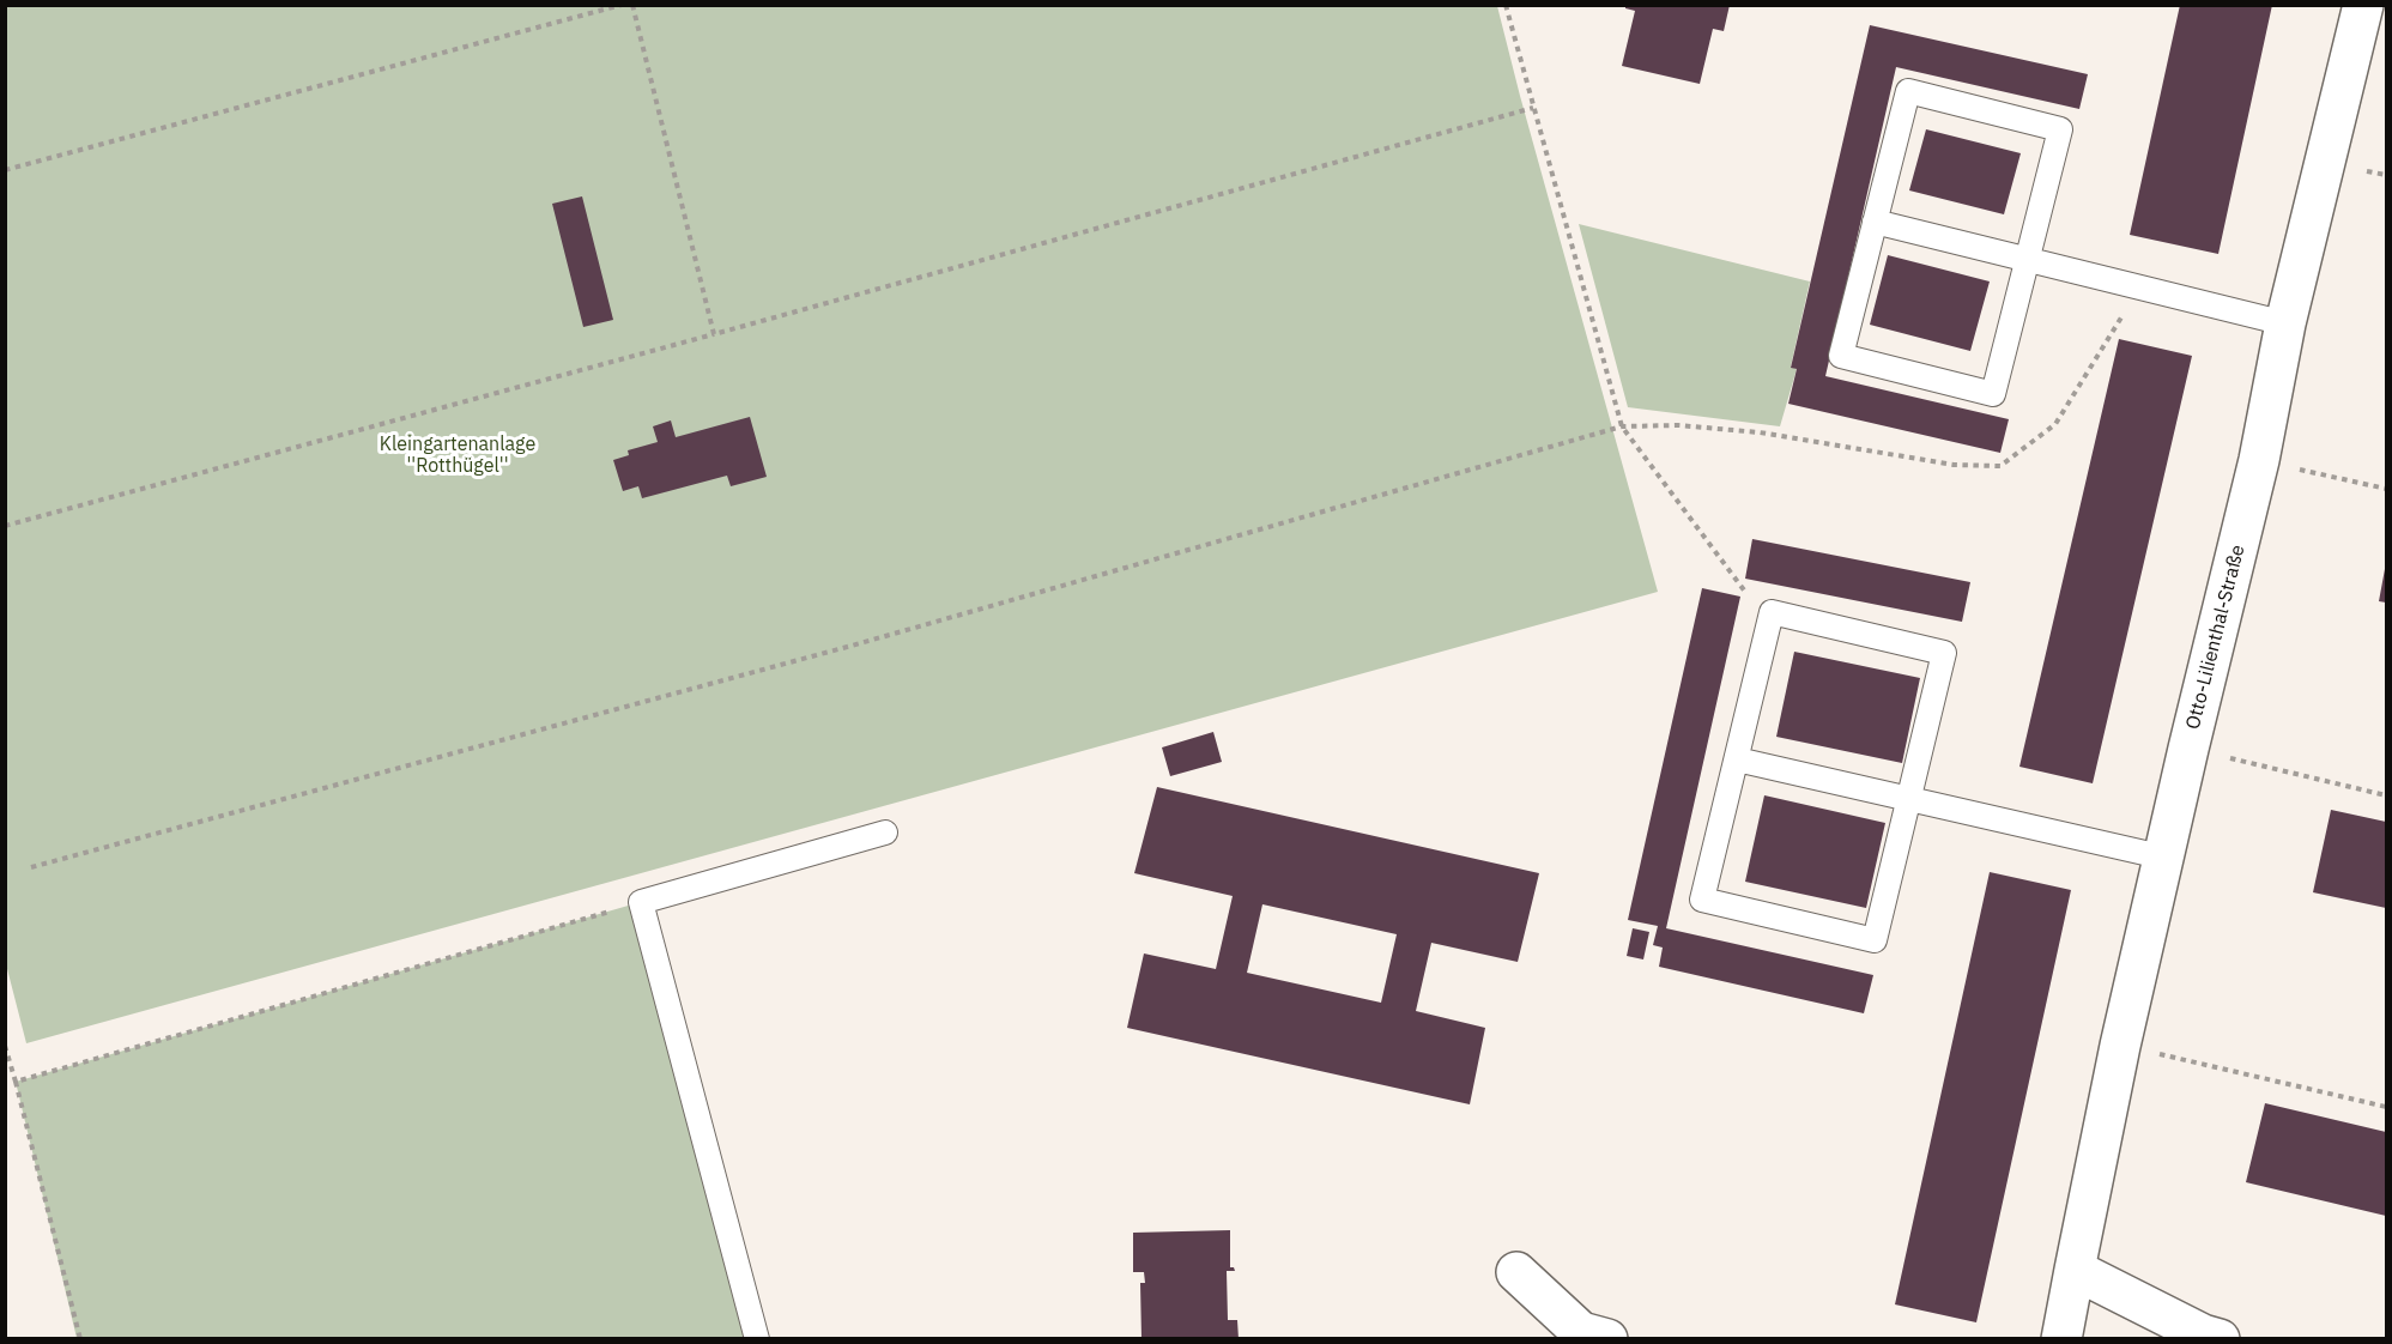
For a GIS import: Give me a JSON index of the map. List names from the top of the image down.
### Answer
{
  "streets": {
    "street": ["Otto-Lilienthal-Straße"]
  },
  "parks": ["Kleingartenanlage ''Rotthügel''"]
}
